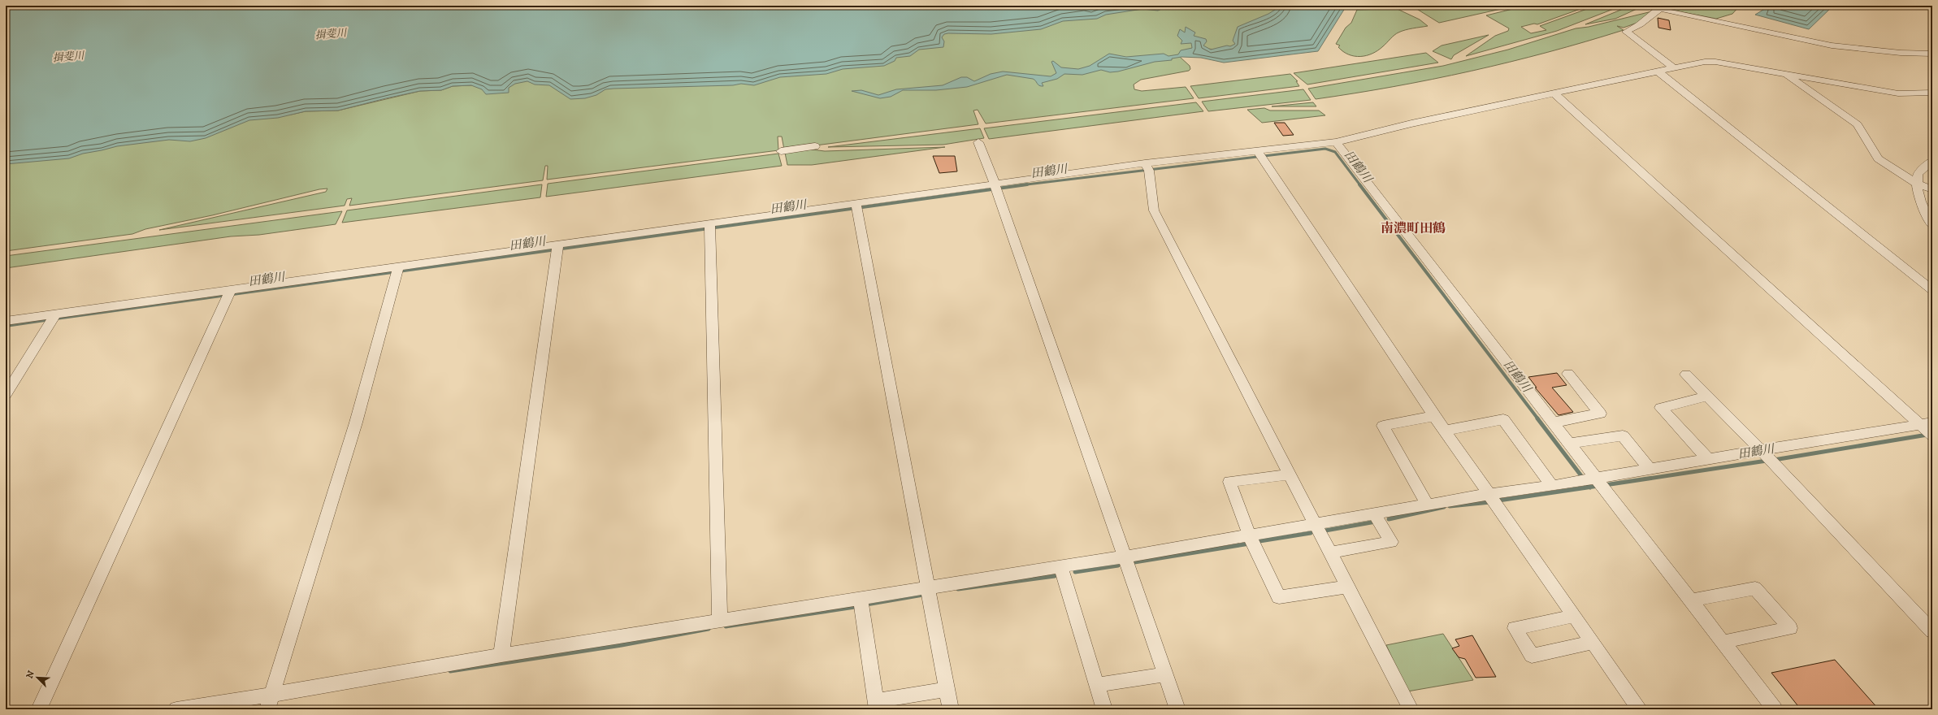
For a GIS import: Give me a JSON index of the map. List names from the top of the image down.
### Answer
{
  "districts": ["南濃町田鶴"],
  "water": ["揖斐川", "田鶴川"],
  "north": "top left"
}
